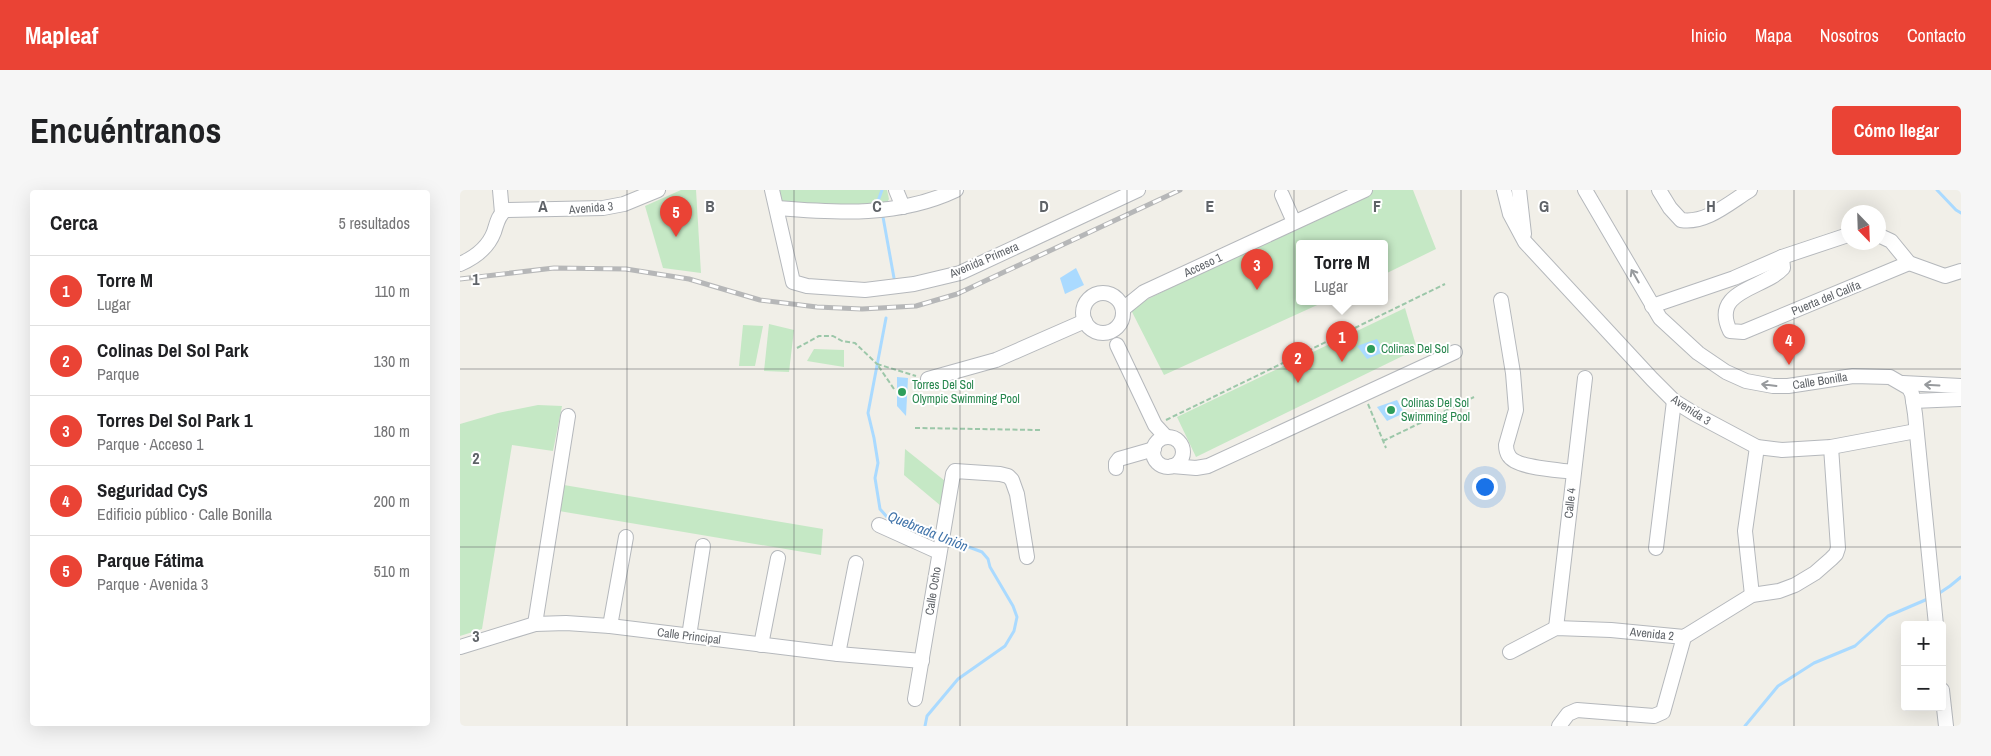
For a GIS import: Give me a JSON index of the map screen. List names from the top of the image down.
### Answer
{
  "streets": {
    "street": [
      "Avenida 3",
      "Avenida Primera",
      "Acceso 1",
      "Puerta del Califa",
      "Calle Bonilla",
      "Calle 4",
      "Calle Ocho",
      "Avenida 2",
      "Calle Principal"
    ]
  },
  "crossings": [
    ["Avenida 3", "Avenida 2"],
    ["Calle 4", "Avenida 2"],
    ["Calle Ocho", "Calle Principal"]
  ],
  "one_way": ["Calle Bonilla"],
  "water": ["Quebrada Unión"],
  "places": ["Colinas Del Sol", "Torres Del Sol Olympic Swimming Pool", "Colinas Del Sol Swimming Pool"],
  "north": "bottom right",
  "page": {
    "header": "Mapleaf",
    "nav": [
      "Inicio",
      "Mapa",
      "Nosotros",
      "Contacto"
    ],
    "buttons": "Cómo llegar",
    "title": "Encuéntranos",
    "heading": ["Cerca", "5 resultados"],
    "pins": [
      "5",
      "3",
      "1",
      "4",
      "2"
    ],
    "popup": ["Torre M", "Lugar"],
    "list": [
      {
        "mark": "1",
        "name": "Torre M",
        "note": "Lugar",
        "value": "110 m"
      },
      {
        "mark": "2",
        "name": "Colinas Del Sol Park",
        "note": "Parque",
        "value": "130 m"
      },
      {
        "mark": "3",
        "name": "Torres Del Sol Park 1",
        "note": "Parque · Acceso 1",
        "value": "180 m"
      },
      {
        "mark": "4",
        "name": "Seguridad CyS",
        "note": "Edificio público · Calle Bonilla",
        "value": "200 m"
      },
      {
        "mark": "5",
        "name": "Parque Fátima",
        "note": "Parque · Avenida 3",
        "value": "510 m"
      }
    ],
    "map_buttons": ["+", "−"]
  },
  "grid": {
    "columns": [
      "A",
      "B",
      "C",
      "D",
      "E",
      "F",
      "G",
      "H"
    ],
    "rows": ["1", "2", "3"]
  }
}
